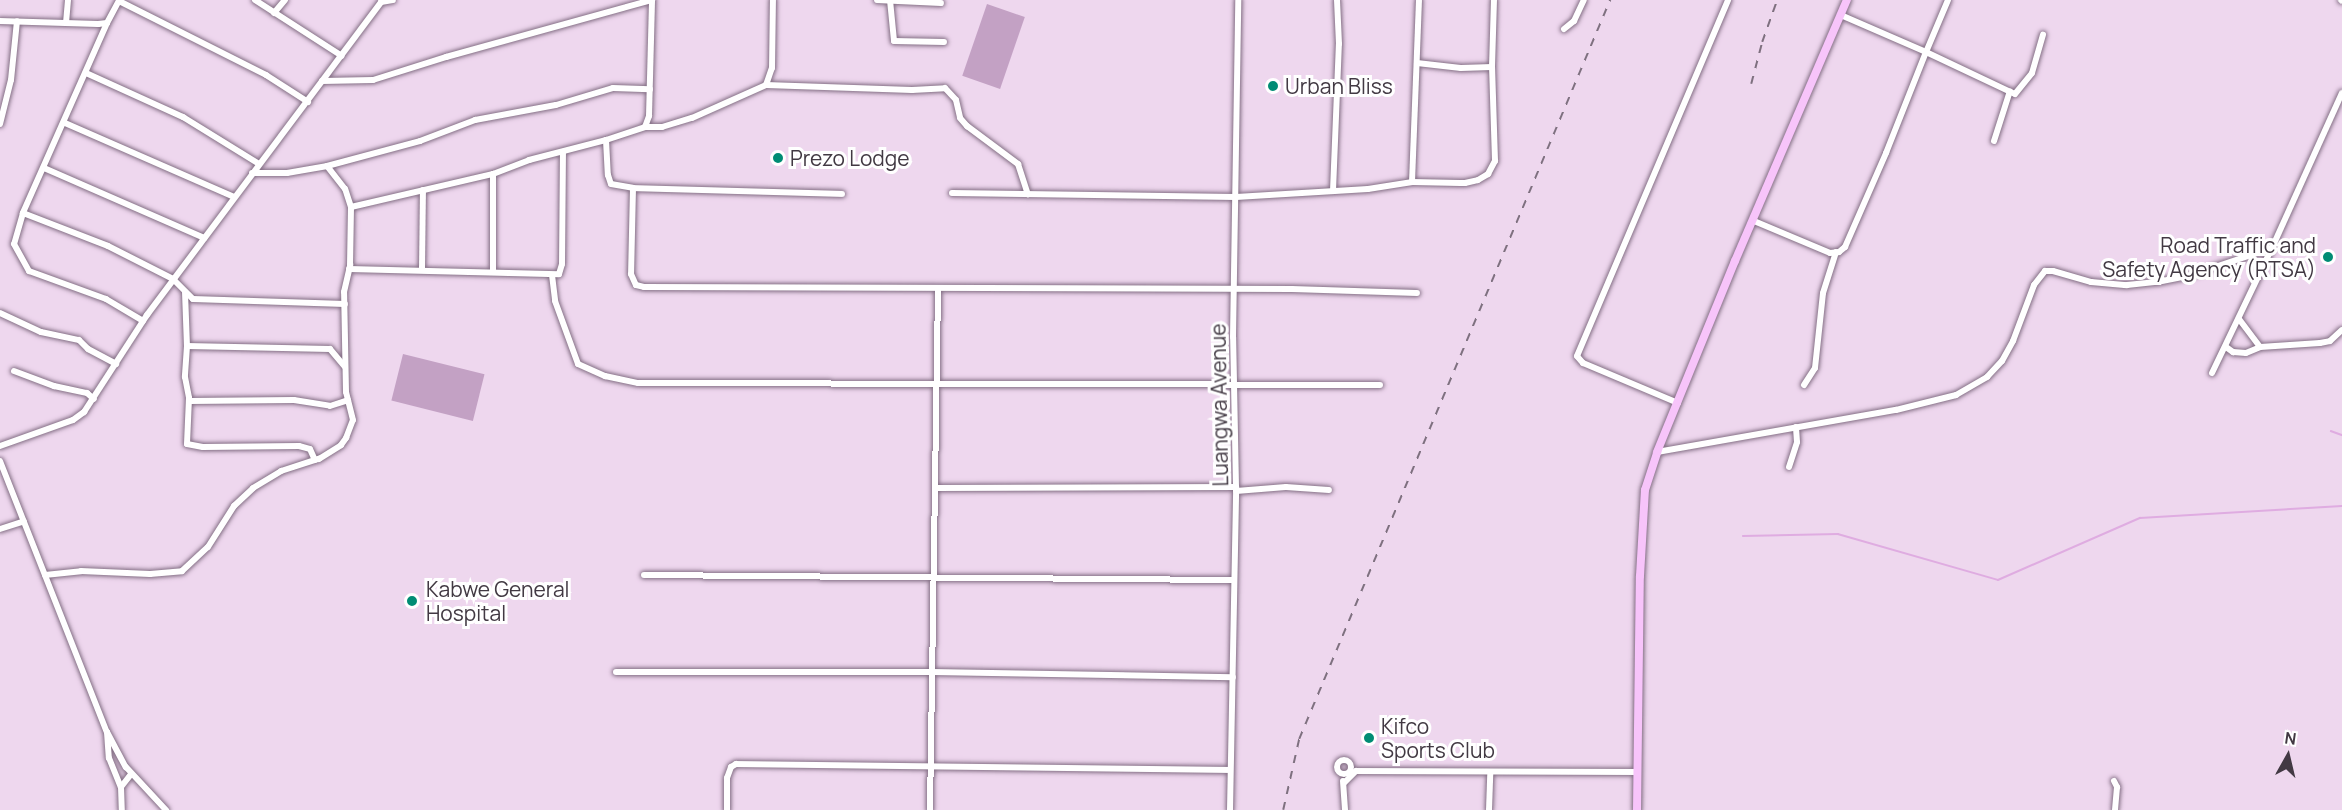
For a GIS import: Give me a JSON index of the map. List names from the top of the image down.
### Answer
{
  "streets": {
    "street": ["Luangwa Avenue"]
  },
  "places": [
    "Urban Bliss",
    "Prezo Lodge",
    "Road Traffic and Safety Agency (RTSA)",
    "Kabwe General Hospital",
    "Kifco Sports Club"
  ],
  "north": "top"
}
